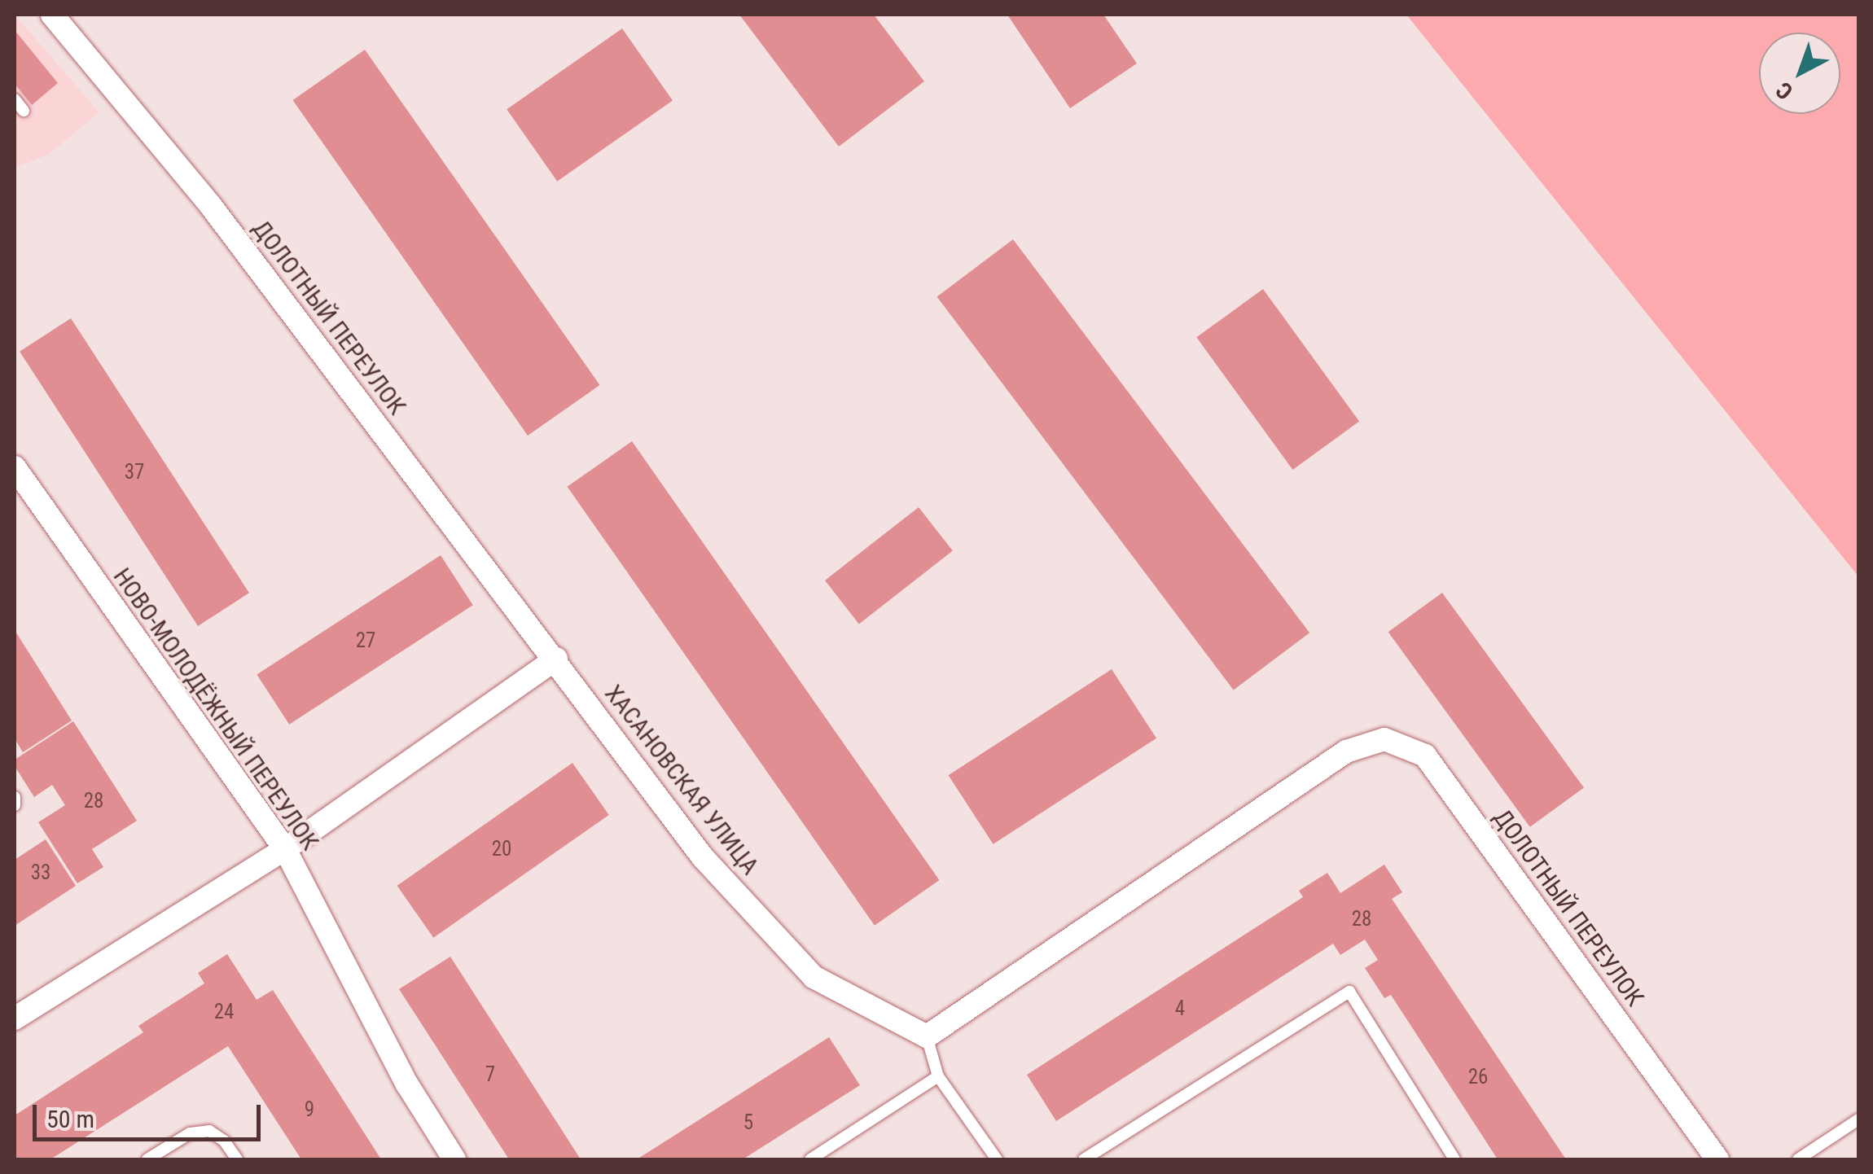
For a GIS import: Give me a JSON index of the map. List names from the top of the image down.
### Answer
{
  "streets": {
    "street": ["ДОЛОТНЫЙ ПЕРЕУЛОК", "НОВО-МОЛОДЁЖНЫЙ ПЕРЕУЛОК", "ХАСАНОВСКАЯ УЛИЦА"]
  },
  "crossings": [
    ["ДОЛОТНЫЙ ПЕРЕУЛОК", "ХАСАНОВСКАЯ УЛИЦА"]
  ],
  "house_numbers": [
    "37",
    "27",
    "28",
    "20",
    "33",
    "28",
    "4",
    "24",
    "7",
    "26",
    "9",
    "5"
  ],
  "scale_bar": "50 m",
  "north": "bottom left"
}
